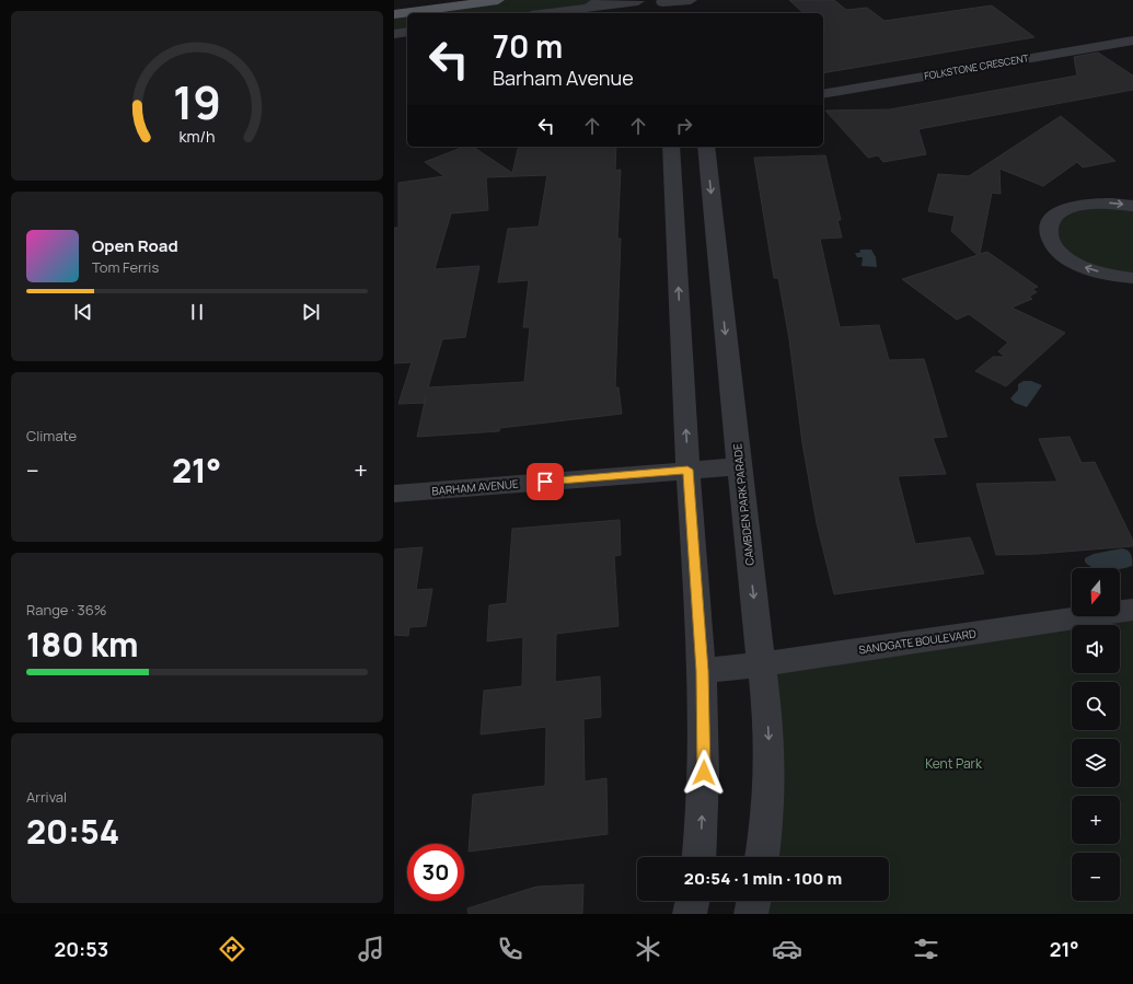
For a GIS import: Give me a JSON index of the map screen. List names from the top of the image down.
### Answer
{
  "streets": {
    "street": [
      "FOLKSTONE CRESCENT",
      "BARHAM AVENUE",
      "CAMBDEN PARK PARADE",
      "SANDGATE BOULEVARD"
    ]
  },
  "crossings": [
    ["BARHAM AVENUE", "CAMBDEN PARK PARADE"],
    ["CAMBDEN PARK PARADE", "SANDGATE BOULEVARD"]
  ],
  "parks": ["Kent Park"],
  "north": "bottom",
  "page": {
    "turn": ["70 m", "Barham Avenue"],
    "song": ["Open Road", "Tom Ferris"],
    "tile": [
      "Climate",
      ["Range · 36%", "180 km"],
      ["Arrival", "20:54"]
    ],
    "heat": ["−", "21°", "+"],
    "map_buttons": ["+", "−"],
    "limit": "30",
    "trip": "20:54 · 1 min · 100 m",
    "tabs": ["20:53", "21°"],
    "gauge": ["19", "km/h"]
  }
}
